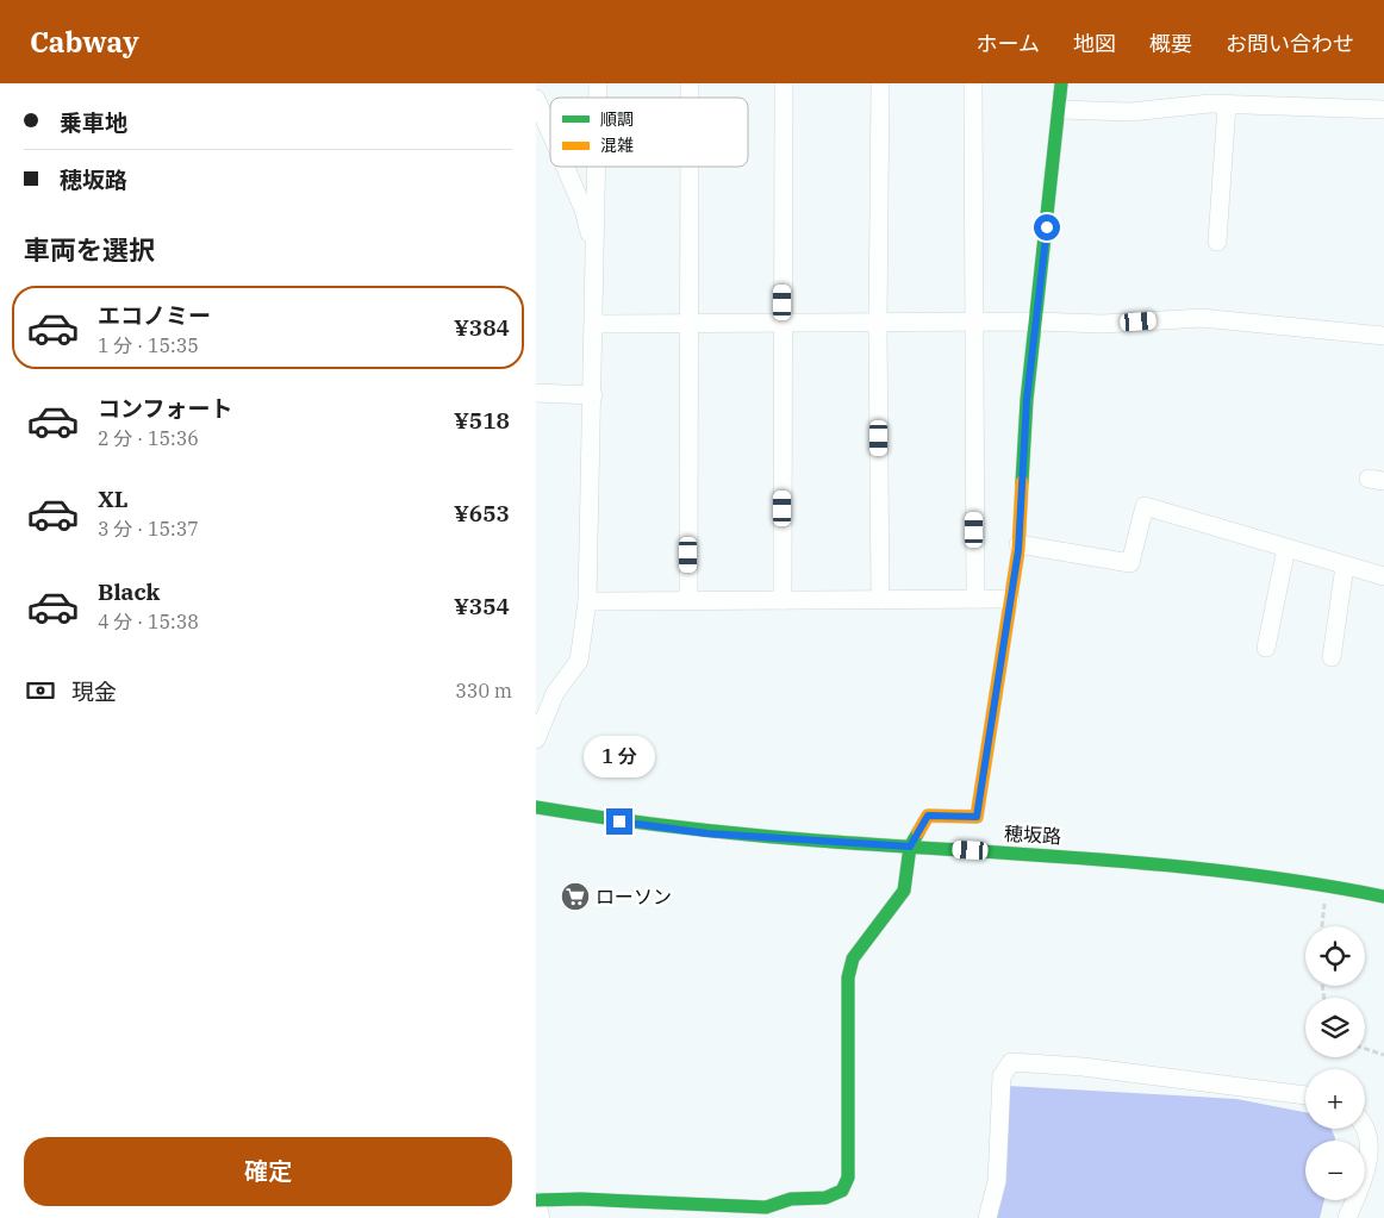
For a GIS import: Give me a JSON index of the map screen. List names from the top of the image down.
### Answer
{
  "streets": {
    "street": ["穂坂路"]
  },
  "places": {
    "supermarket": ["ローソン"]
  },
  "legend": ["順調", "混雑"],
  "page": {
    "header": "Cabway",
    "nav": [
      "ホーム",
      "地図",
      "概要",
      "お問い合わせ"
    ],
    "banner": ["乗車地", "穂坂路"],
    "heading": "車両を選択",
    "list": [
      {
        "name": "エコノミー",
        "note": "1 分 · 15:35",
        "value": "¥384"
      },
      {
        "name": "コンフォート",
        "note": "2 分 · 15:36",
        "value": "¥518"
      },
      {
        "name": "XL",
        "note": "3 分 · 15:37",
        "value": "¥653"
      },
      {
        "name": "Black",
        "note": "4 分 · 15:38",
        "value": "¥354"
      }
    ],
    "pay": ["現金", "330 m"],
    "bubble": "1 分",
    "map_buttons": ["+", "−"],
    "buttons": "確定"
  }
}
